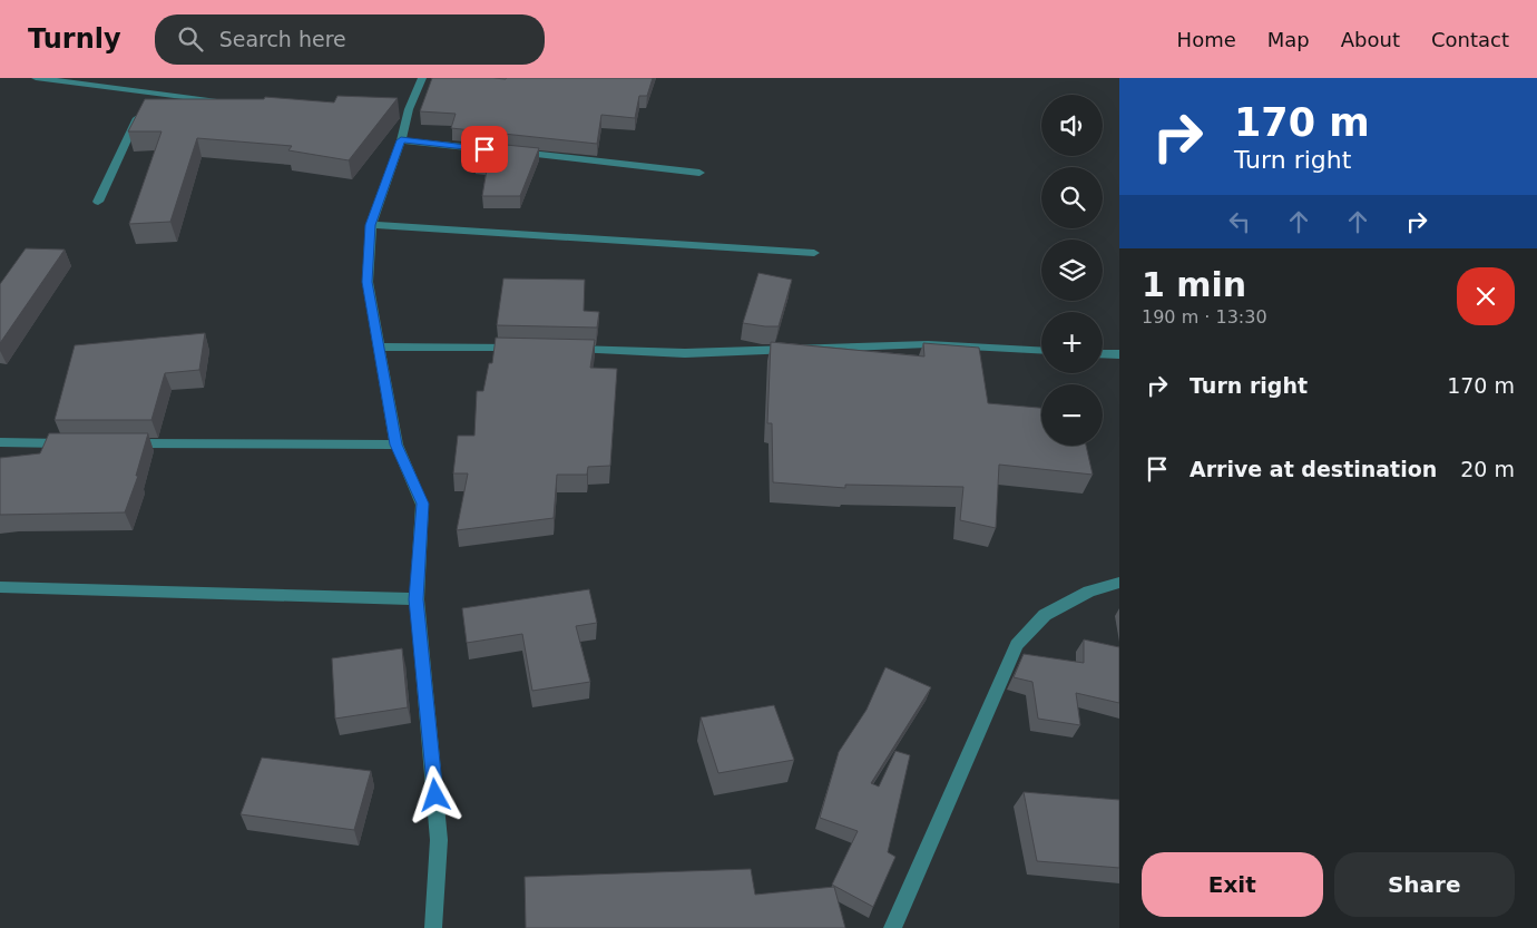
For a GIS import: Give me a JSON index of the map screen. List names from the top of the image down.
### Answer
{
  "page": {
    "header": "Turnly",
    "search": "Search here",
    "nav": [
      "Home",
      "Map",
      "About",
      "Contact"
    ],
    "turn": ["170 m", "Turn right"],
    "map_buttons": ["+", "−"],
    "heading": ["1 min", "190 m · 13:30"],
    "list": [
      {
        "name": "Turn right",
        "value": "170 m"
      },
      {
        "name": "Arrive at destination",
        "value": "20 m"
      }
    ],
    "buttons": ["Exit", "Share"]
  }
}
